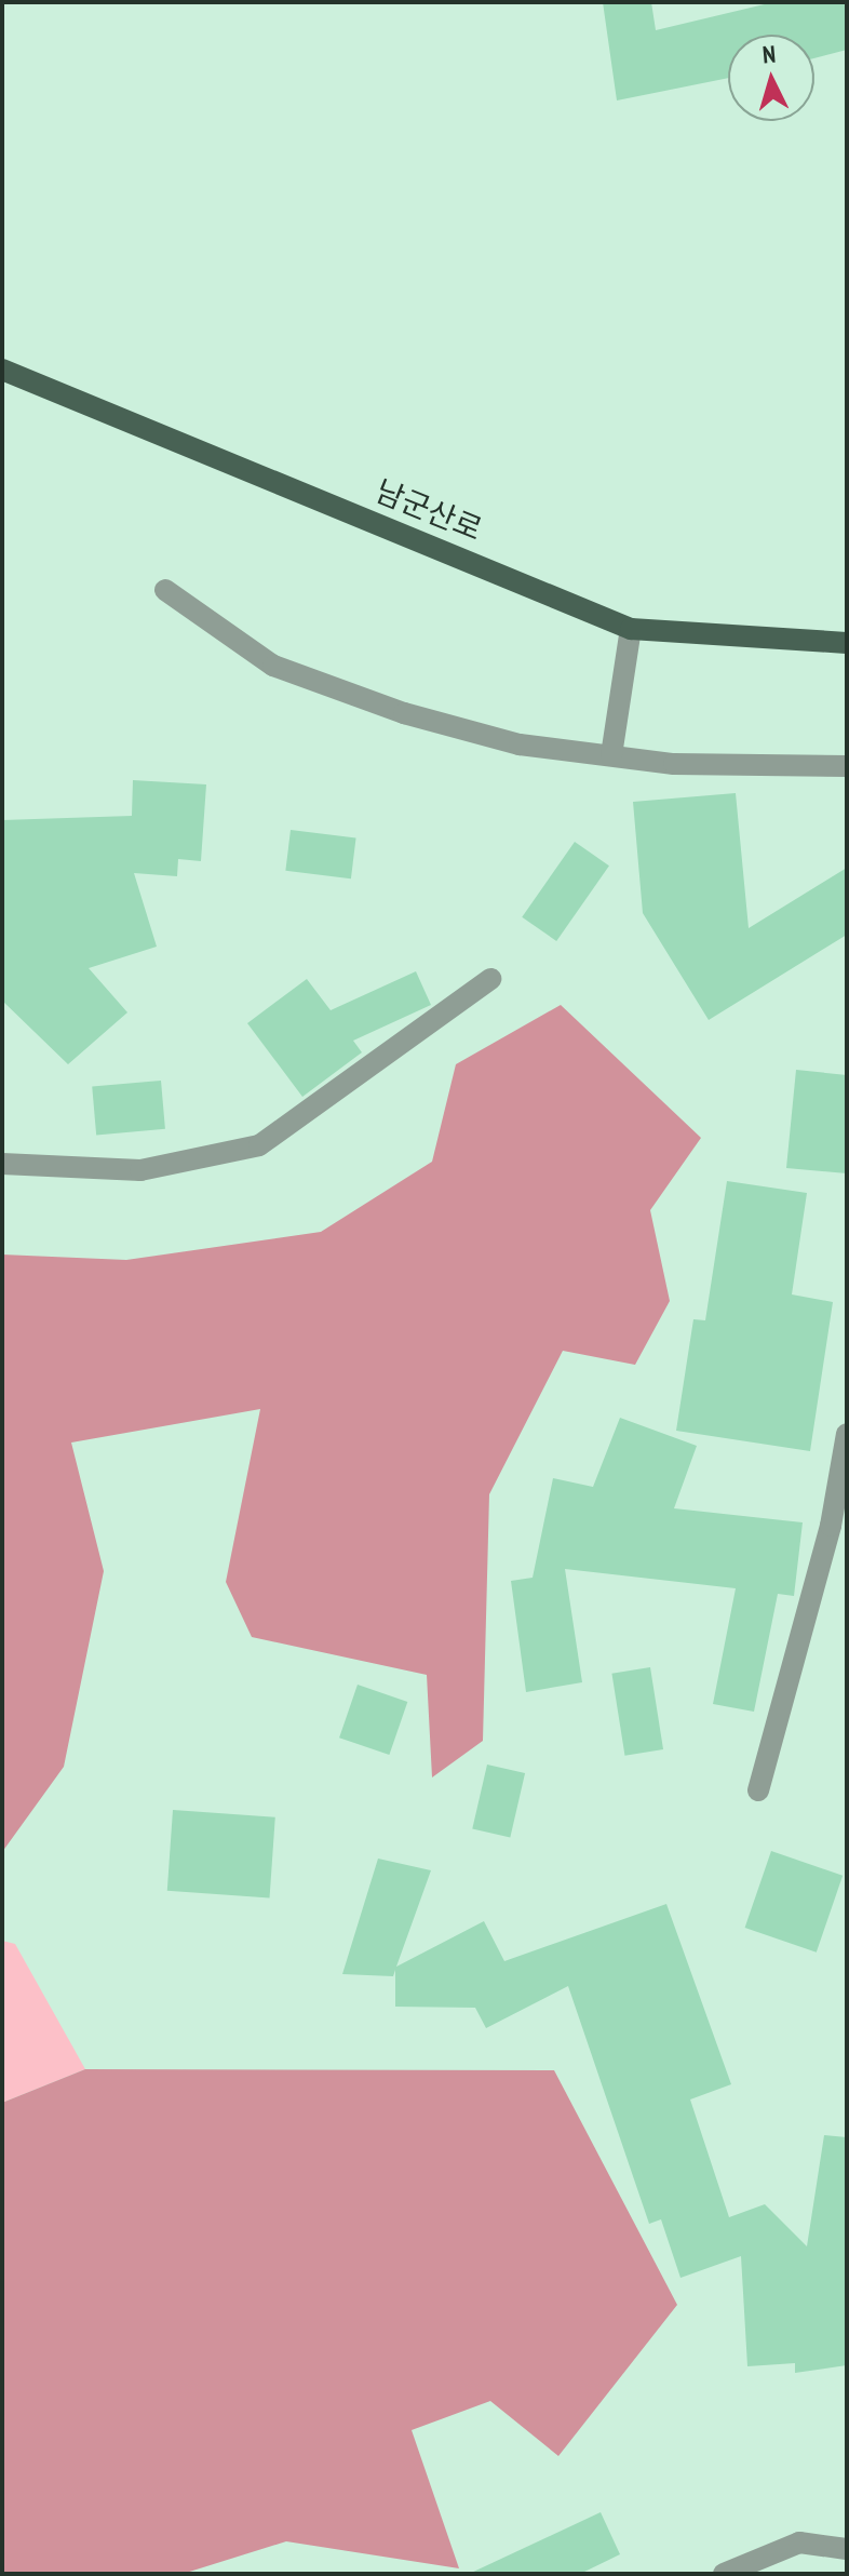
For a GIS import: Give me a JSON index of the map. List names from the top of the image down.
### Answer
{
  "streets": {
    "main road": ["남군산로"]
  },
  "north": "top"
}
